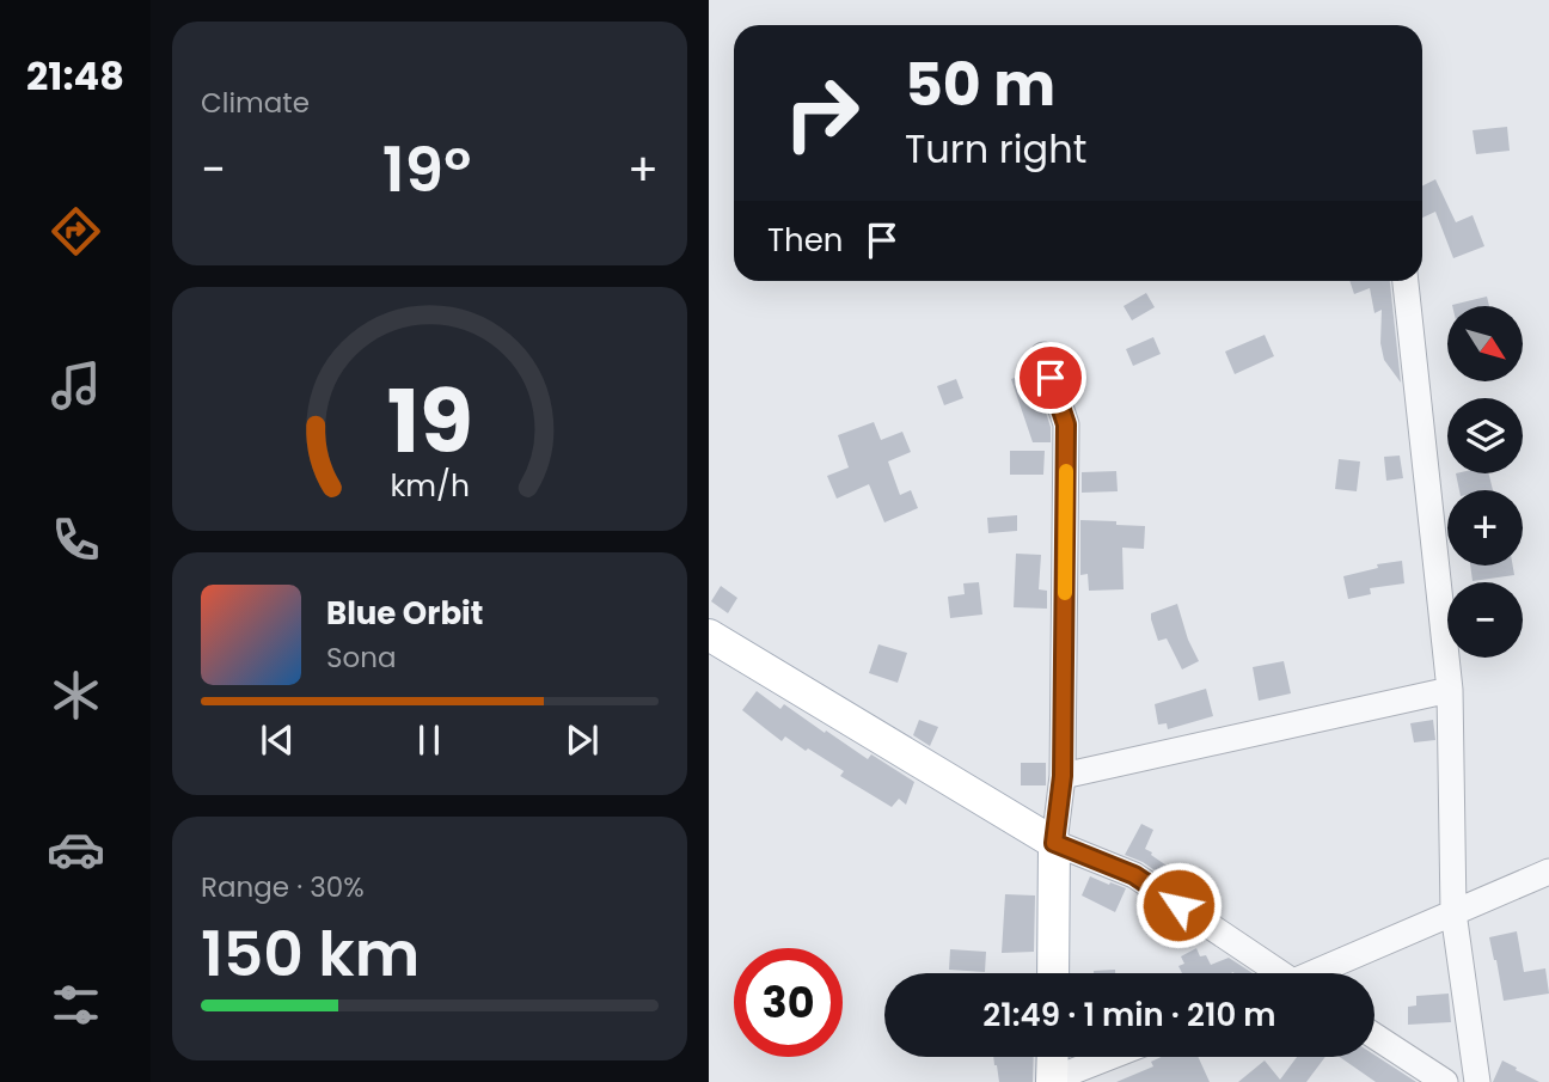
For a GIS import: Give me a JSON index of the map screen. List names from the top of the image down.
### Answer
{
  "north": "bottom right",
  "page": {
    "tabs": "21:48",
    "tile": [
      "Climate",
      ["Range · 30%", "150 km"]
    ],
    "turn": ["50 m", "Turn right"],
    "heat": ["−", "19°", "+"],
    "then": "Then",
    "map_buttons": ["+", "−"],
    "song": ["Blue Orbit", "Sona"],
    "limit": "30",
    "trip": "21:49 · 1 min · 210 m",
    "gauge": ["19", "km/h"]
  }
}
